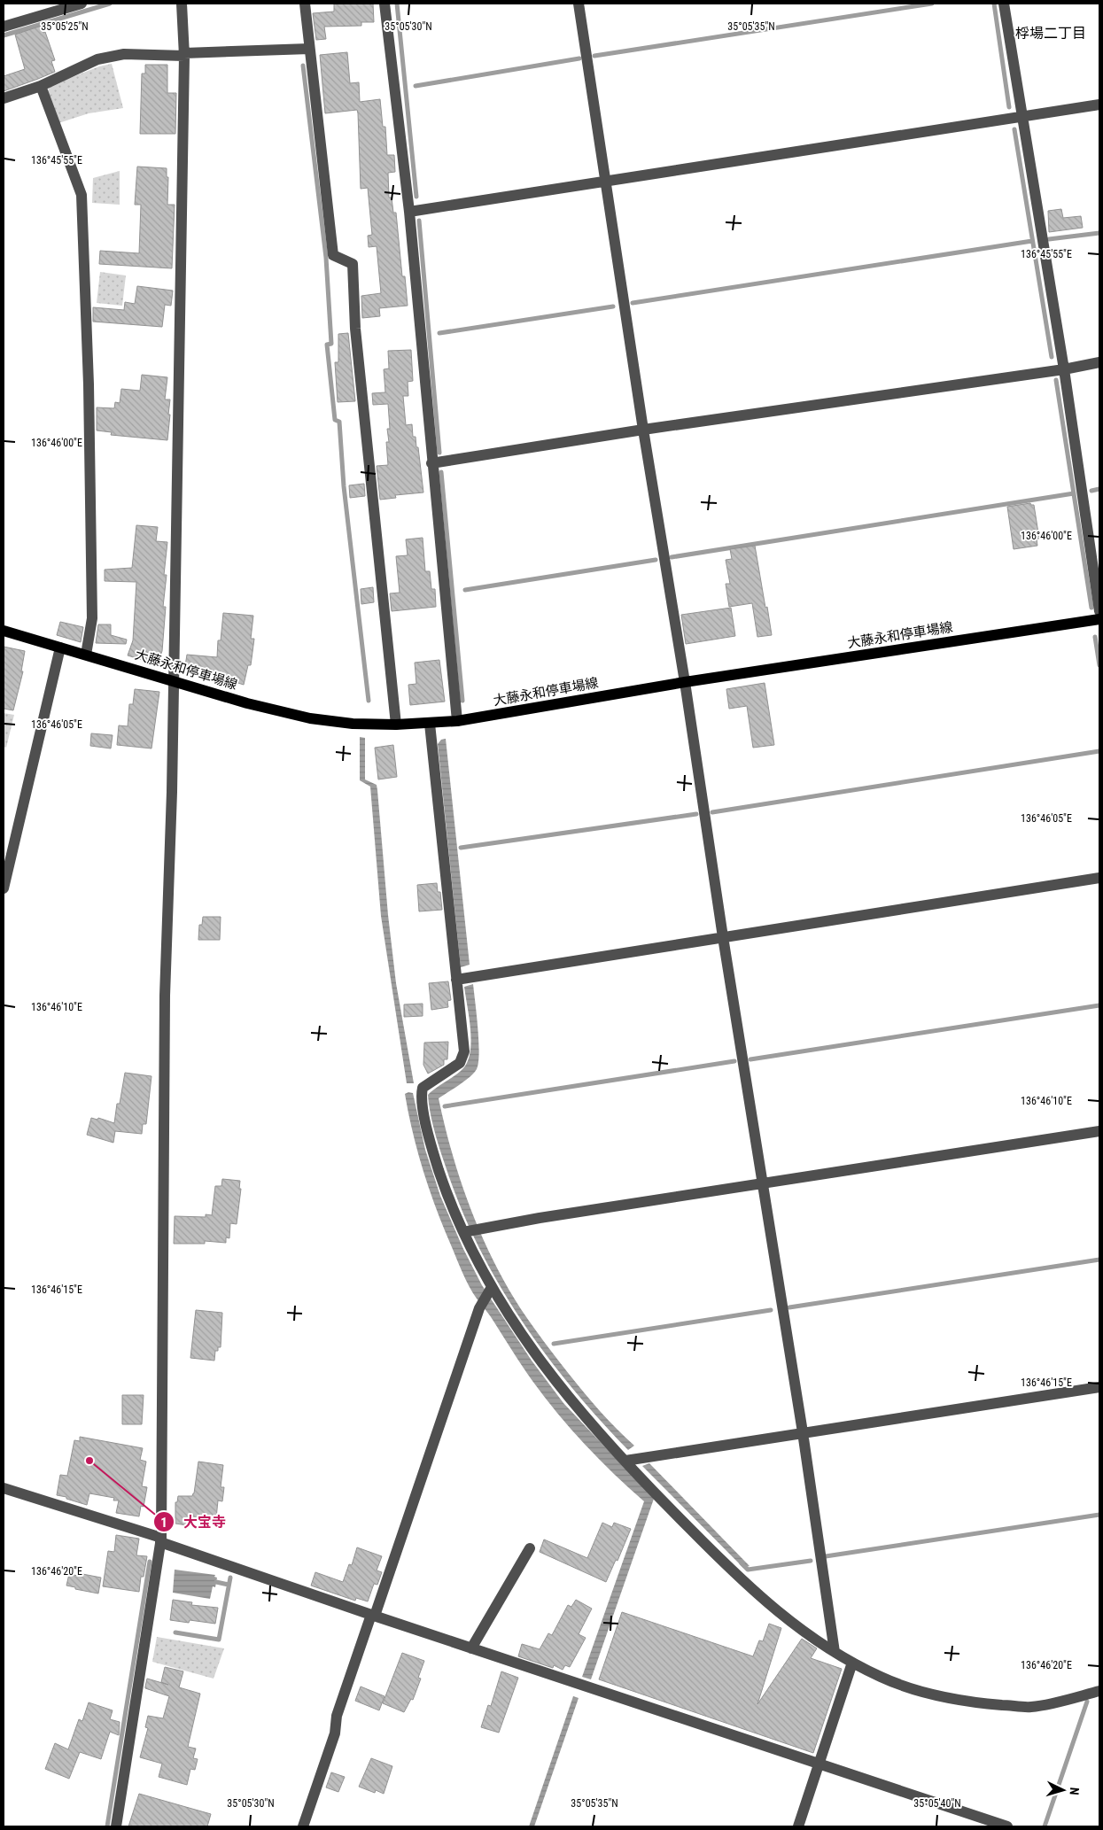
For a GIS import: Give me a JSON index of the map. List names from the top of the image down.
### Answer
{
  "streets": {
    "main road": ["大藤永和停車場線"]
  },
  "districts": ["桴場二丁目"],
  "places": ["大宝寺"],
  "north": "right",
  "coordinates": [
    "35°05'25\"N",
    "35°05'30\"N",
    "35°05'35\"N",
    "136°45'55\"E",
    "136°46'00\"E",
    "136°46'05\"E",
    "136°46'10\"E",
    "136°46'15\"E",
    "136°46'20\"E",
    "35°05'40\"N"
  ]
}
